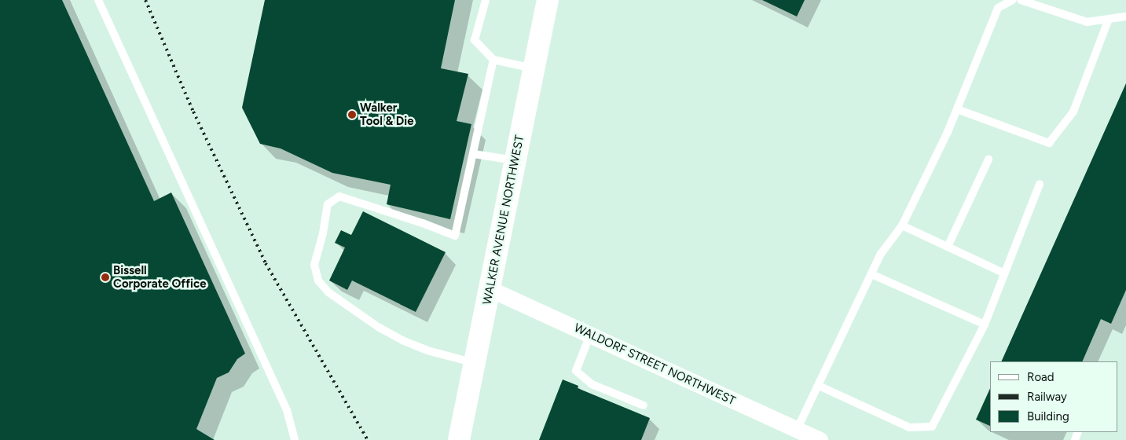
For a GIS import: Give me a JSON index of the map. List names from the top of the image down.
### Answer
{
  "streets": {
    "main road": ["WALKER AVENUE NORTHWEST"],
    "street": ["WALDORF STREET NORTHWEST"]
  },
  "crossings": [
    ["WALKER AVENUE NORTHWEST", "WALDORF STREET NORTHWEST"]
  ],
  "places": ["Walker Tool & Die", "Bissell Corporate Office"],
  "legend": ["Road", "Railway", "Building"]
}
